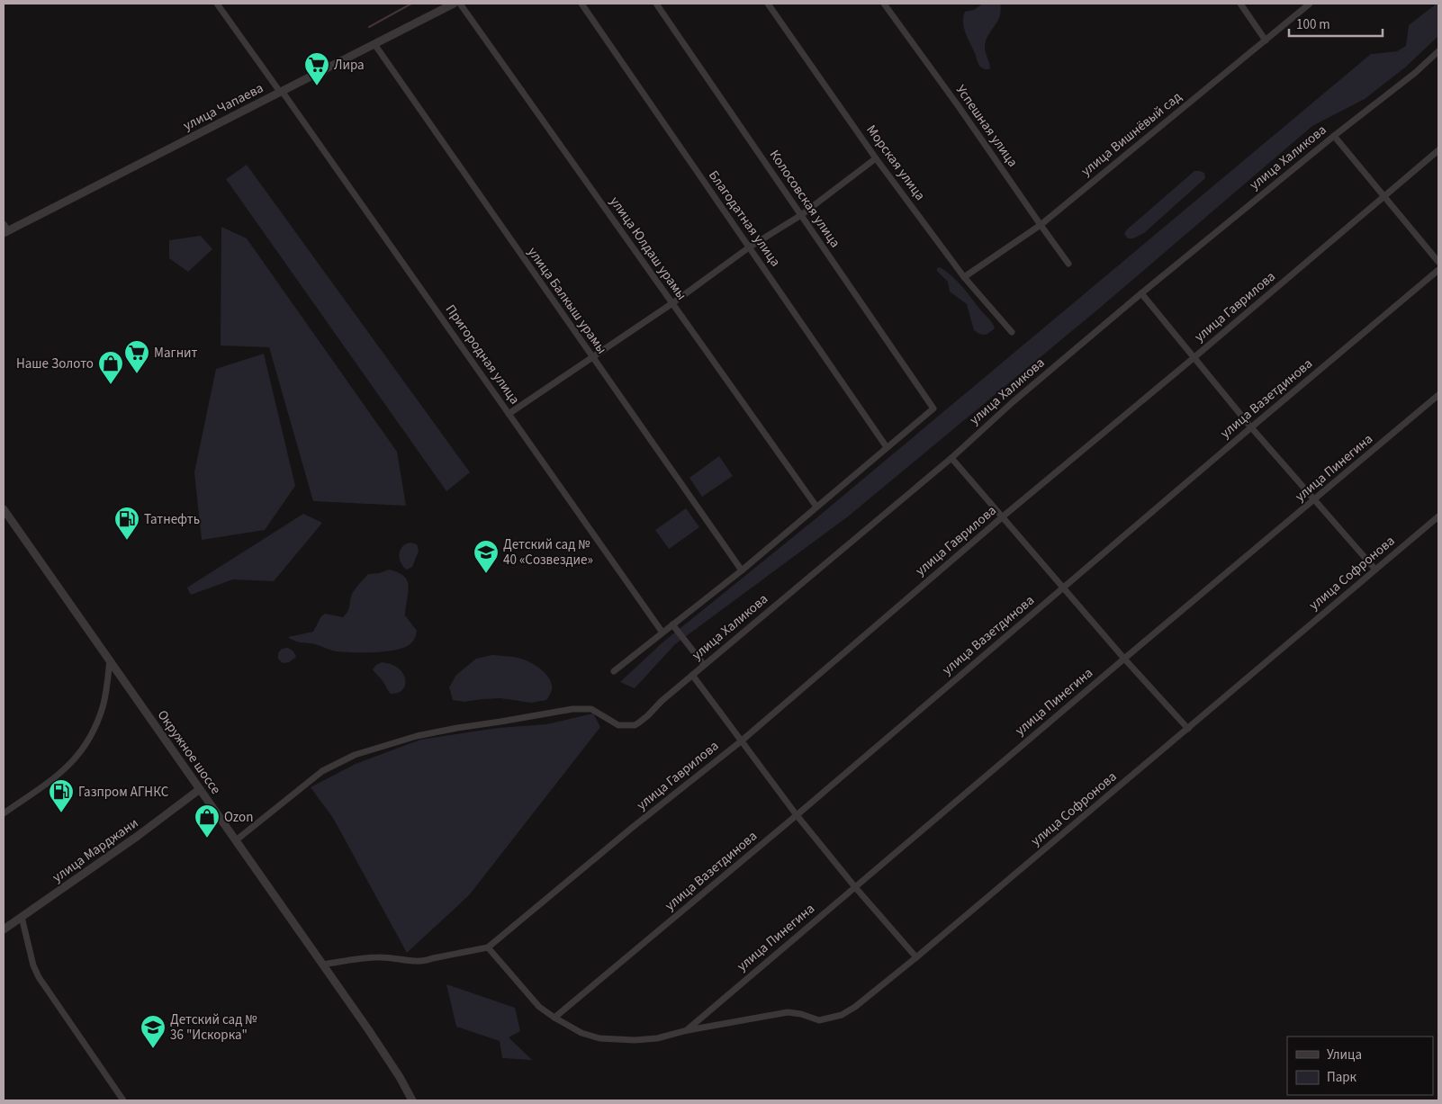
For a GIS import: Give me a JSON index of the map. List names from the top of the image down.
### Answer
{
  "streets": {
    "street": [
      "улица Чапаева",
      "Успешная улица",
      "улица Вишнёвый сад",
      "улица Халикова",
      "Морская улица",
      "Колосовская улица",
      "Благодатная улица",
      "улица Юлдаш урамы",
      "улица Балкыш урамы",
      "улица Гаврилова",
      "Пригородная улица",
      "улица Вазетдинова",
      "улица Пинегина",
      "улица Софронова",
      "Окружное шоссе",
      "улица Марджани"
    ]
  },
  "crossings": [
    ["улица Чапаева", "улица Балкыш урамы"],
    ["улица Чапаева", "Пригородная улица"],
    ["Успешная улица", "улица Вишнёвый сад"],
    ["улица Вишнёвый сад", "Морская улица"],
    ["улица Халикова", "Окружное шоссе"],
    ["Колосовская улица", "Благодатная улица"],
    ["улица Гаврилова", "улица Софронова"],
    ["улица Вазетдинова", "улица Софронова"],
    ["улица Пинегина", "улица Софронова"],
    ["Окружное шоссе", "улица Марджани"]
  ],
  "places": {
    "supermarket": ["Лира", "Магнит"],
    "shop": ["Наше Золото", "Ozon"],
    "fuel station": ["Татнефть", "Газпром АГНКС"],
    "school or university": ["Детский сад № 40 «Созвездие»", "Детский сад № 36 \"Искорка\""]
  },
  "legend": ["Улица", "Парк"],
  "scale_bar": "100 m"
}
